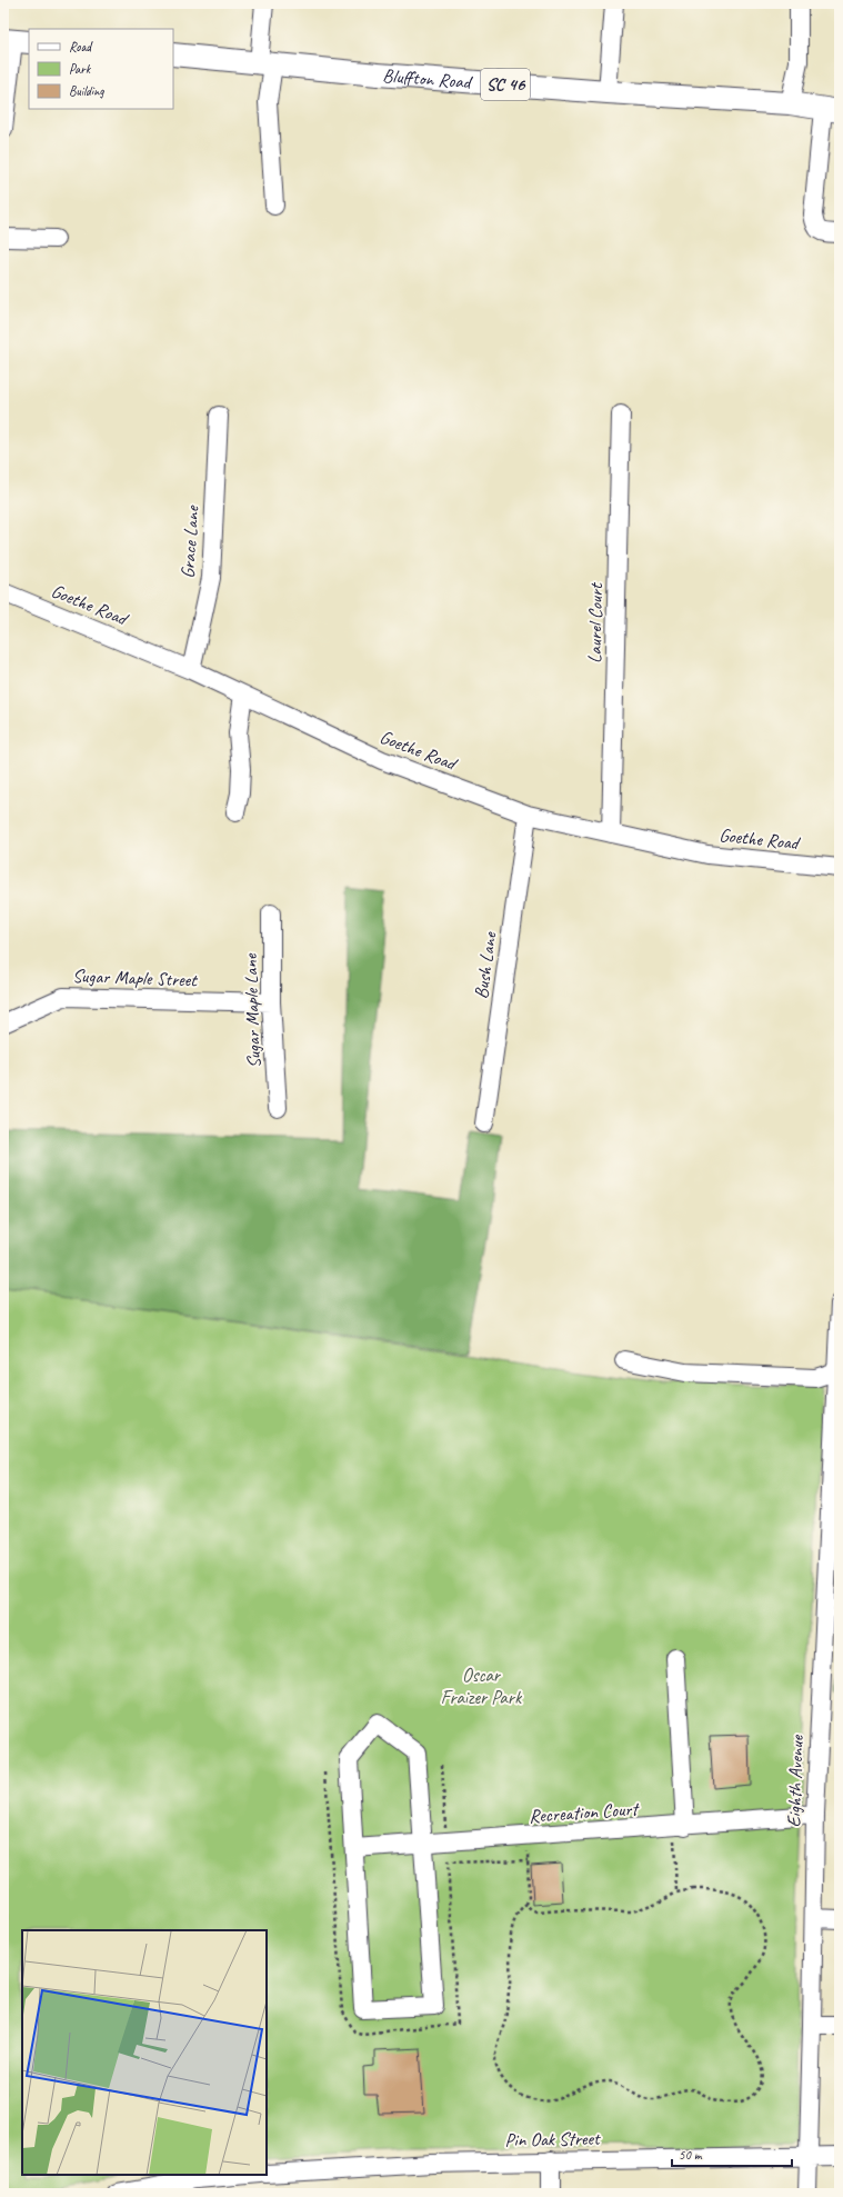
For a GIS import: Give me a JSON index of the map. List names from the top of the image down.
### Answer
{
  "streets": {
    "main road": ["Bluffton Road", "SC 46"],
    "street": [
      "Grace Lane",
      "Goethe Road",
      "Laurel Court",
      "Bush Lane",
      "Sugar Maple Street",
      "Sugar Maple Lane",
      "Eighth Avenue",
      "Recreation Court",
      "Pin Oak Street"
    ]
  },
  "crossings": [
    ["Grace Lane", "Goethe Road"],
    ["Goethe Road", "Laurel Court"],
    ["Goethe Road", "Bush Lane"],
    ["Sugar Maple Street", "Sugar Maple Lane"],
    ["Eighth Avenue", "Recreation Court"],
    ["Eighth Avenue", "Pin Oak Street"]
  ],
  "parks": ["Oscar Fraizer Park"],
  "legend": ["Road", "Park", "Building"],
  "scale_bar": "50 m"
}
